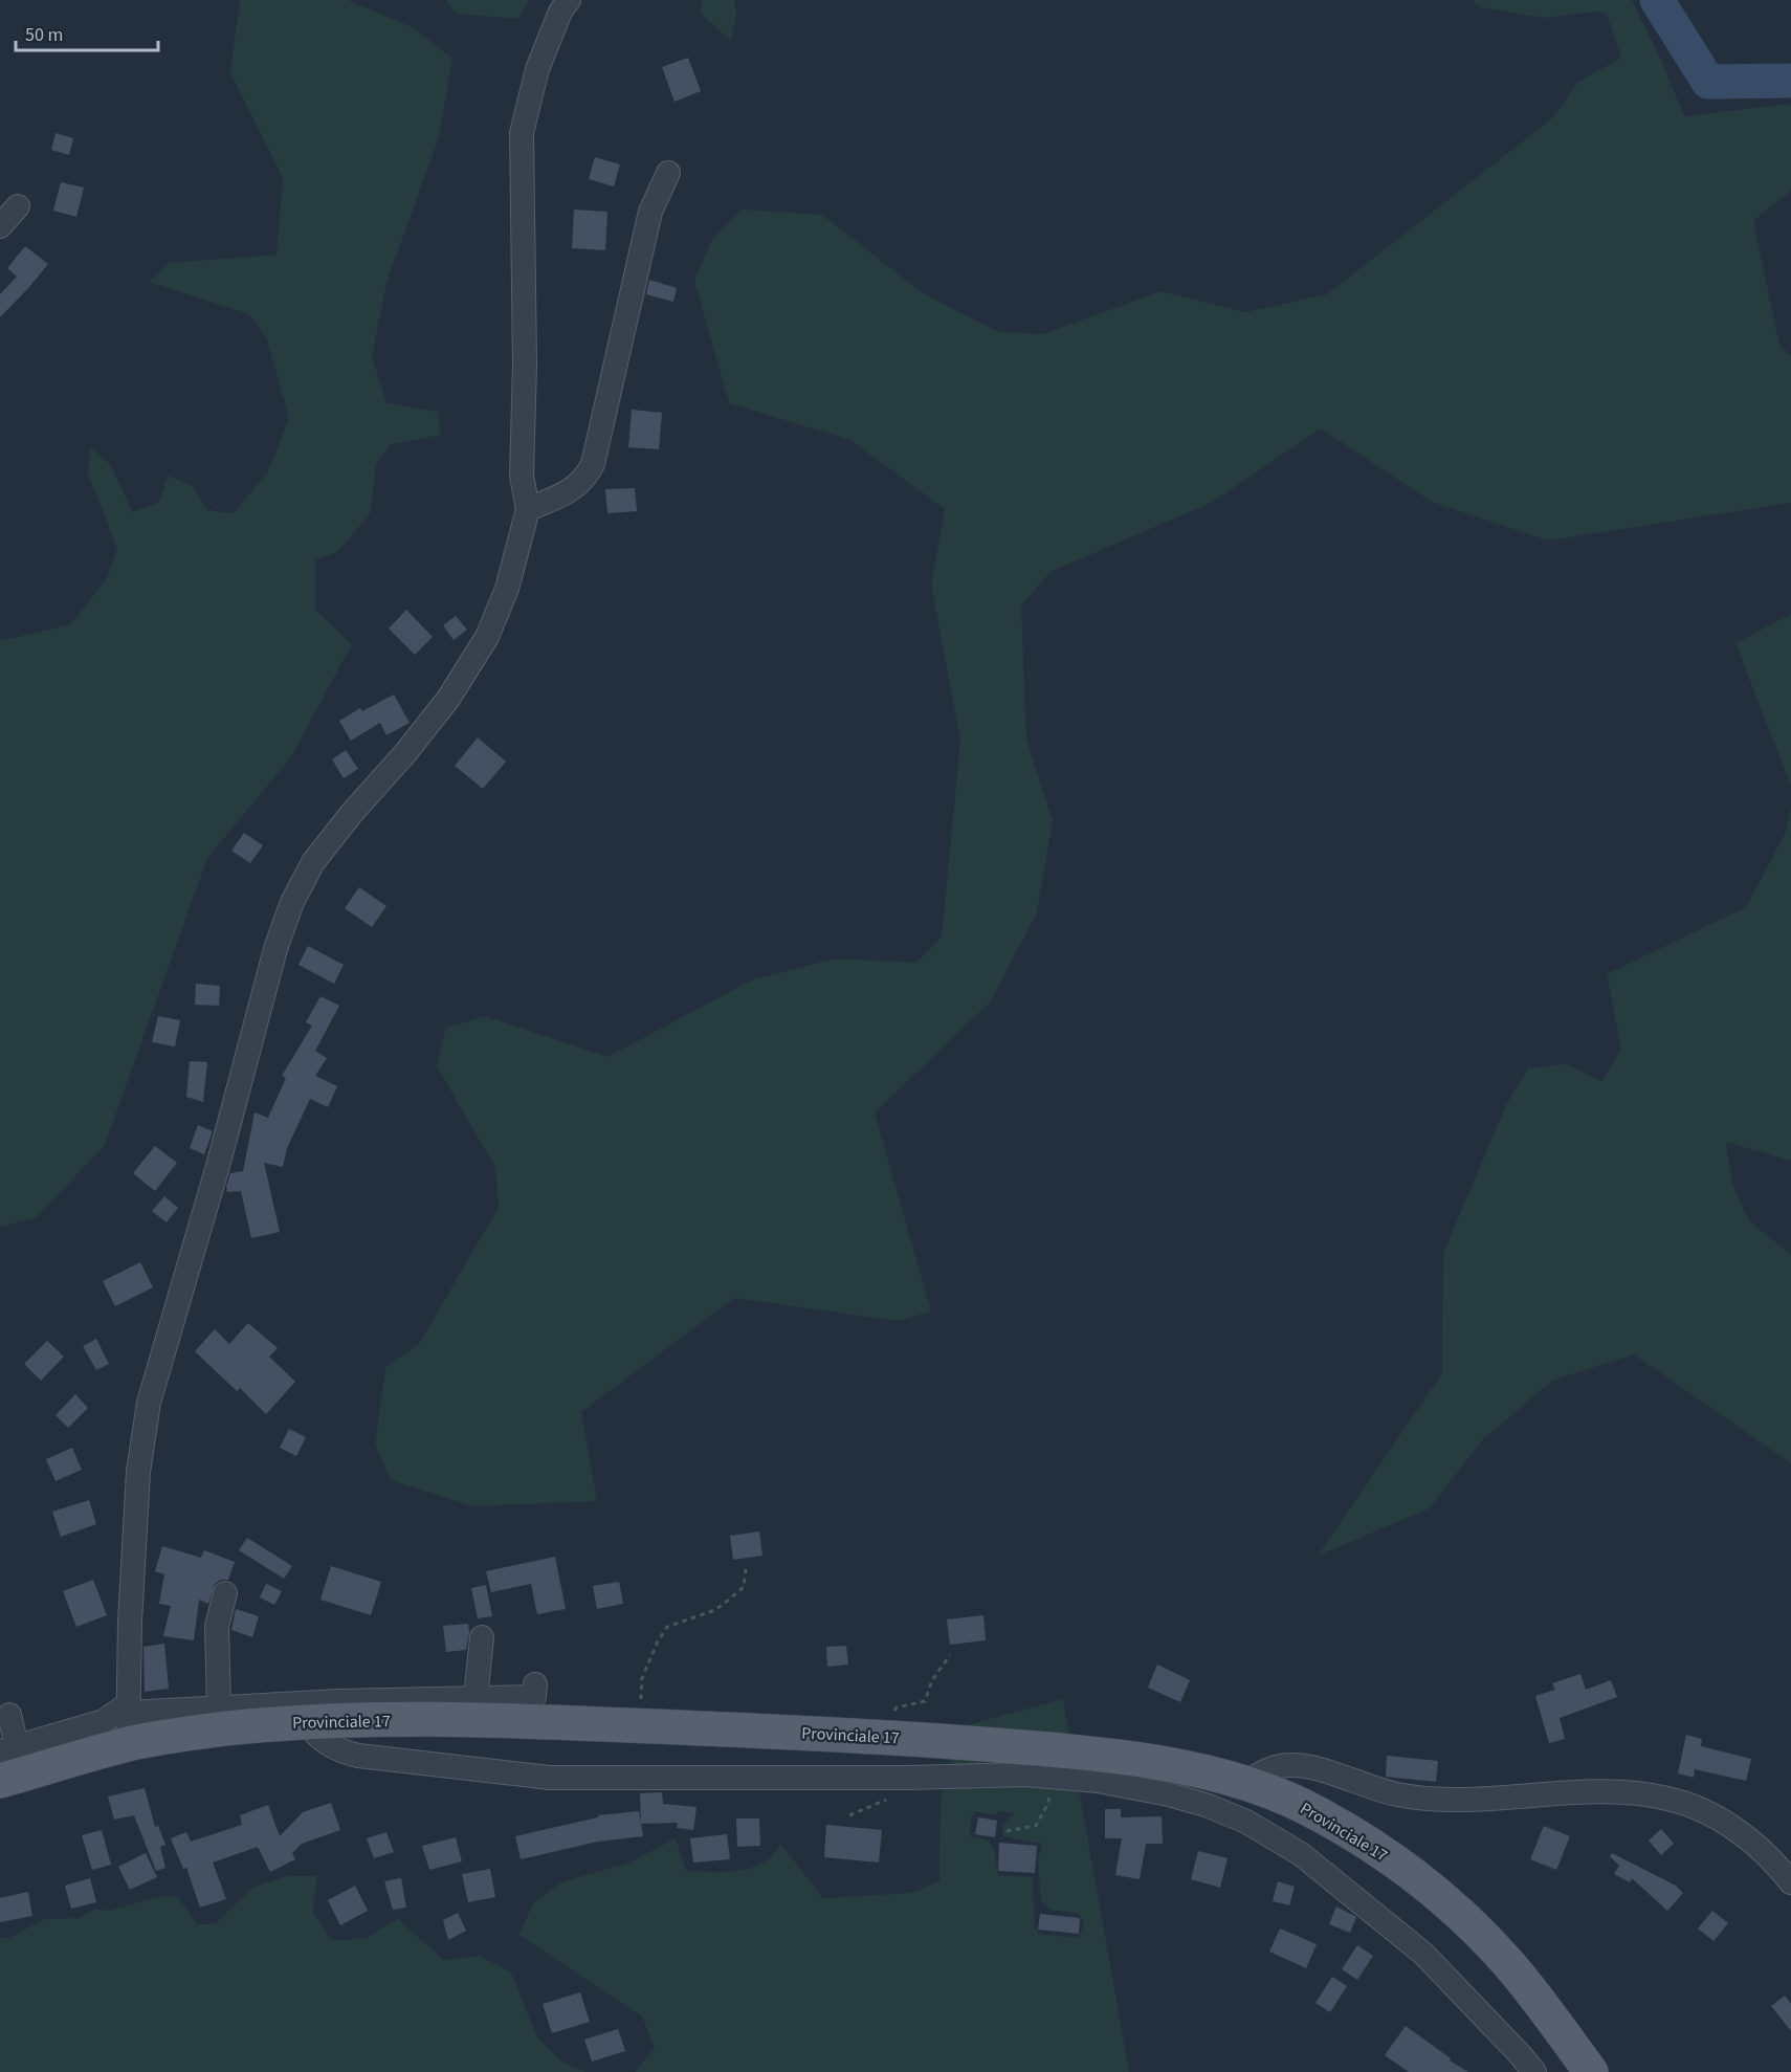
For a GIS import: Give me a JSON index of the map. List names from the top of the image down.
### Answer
{
  "streets": {
    "main road": ["Provinciale 17"]
  },
  "scale_bar": "50 m"
}
